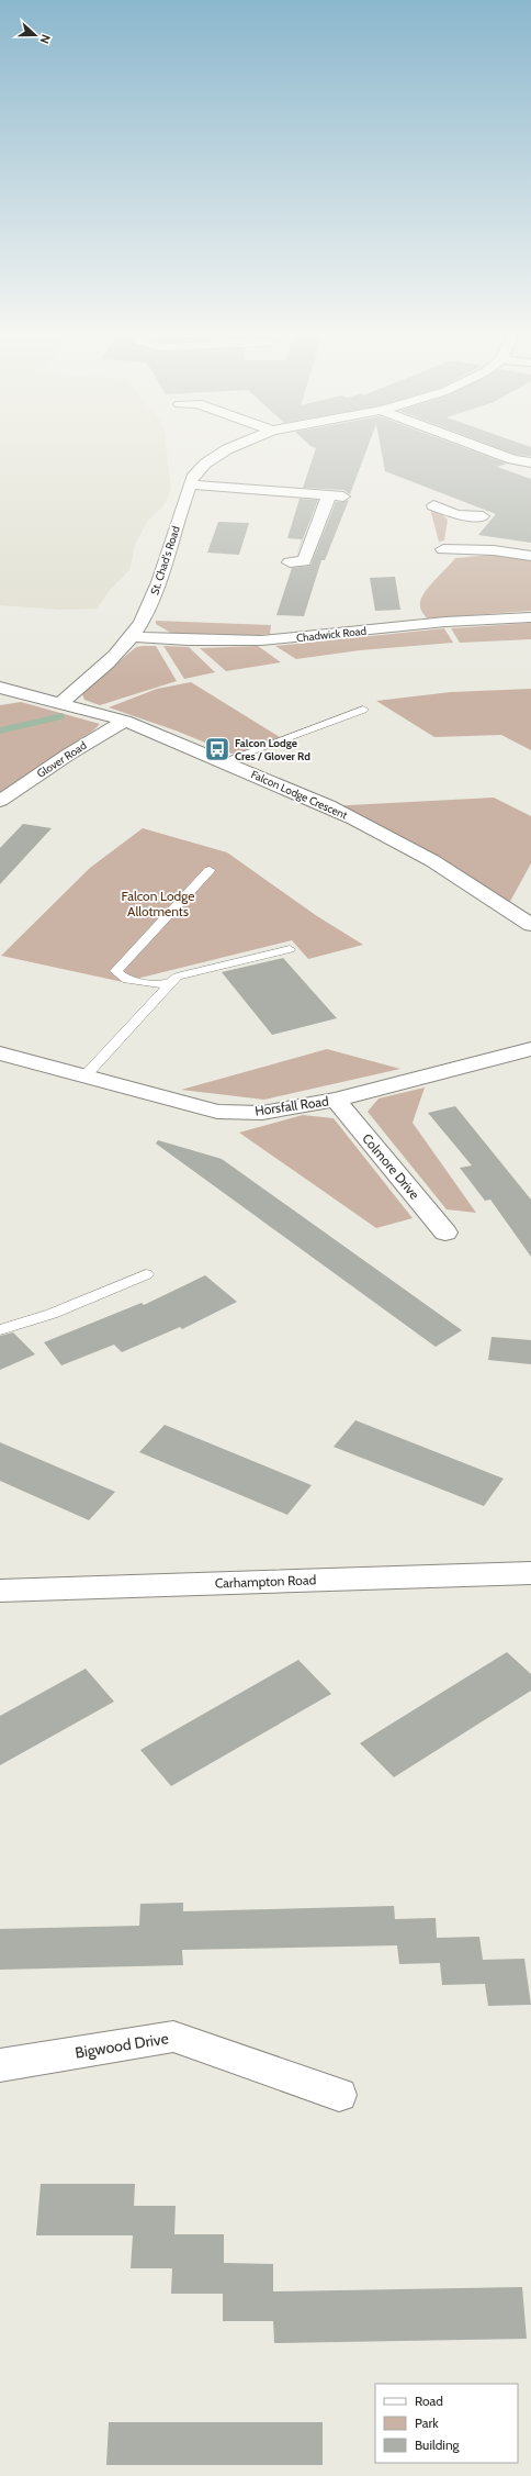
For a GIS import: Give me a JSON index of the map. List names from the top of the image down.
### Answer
{
  "streets": {
    "street": [
      "St. Chad's Road",
      "Chadwick Road",
      "Glover Road",
      "Falcon Lodge Crescent",
      "Horsfall Road",
      "Colmore Drive",
      "Carhampton Road",
      "Bigwood Drive"
    ]
  },
  "crossings": [
    ["St. Chad's Road", "Chadwick Road"],
    ["St. Chad's Road", "Falcon Lodge Crescent"],
    ["Glover Road", "Falcon Lodge Crescent"],
    ["Horsfall Road", "Colmore Drive"]
  ],
  "parks": ["Falcon Lodge Allotments"],
  "places": {
    "bus stop": ["Falcon Lodge Cres / Glover Rd"]
  },
  "legend": ["Road", "Park", "Building"],
  "north": "right"
}
